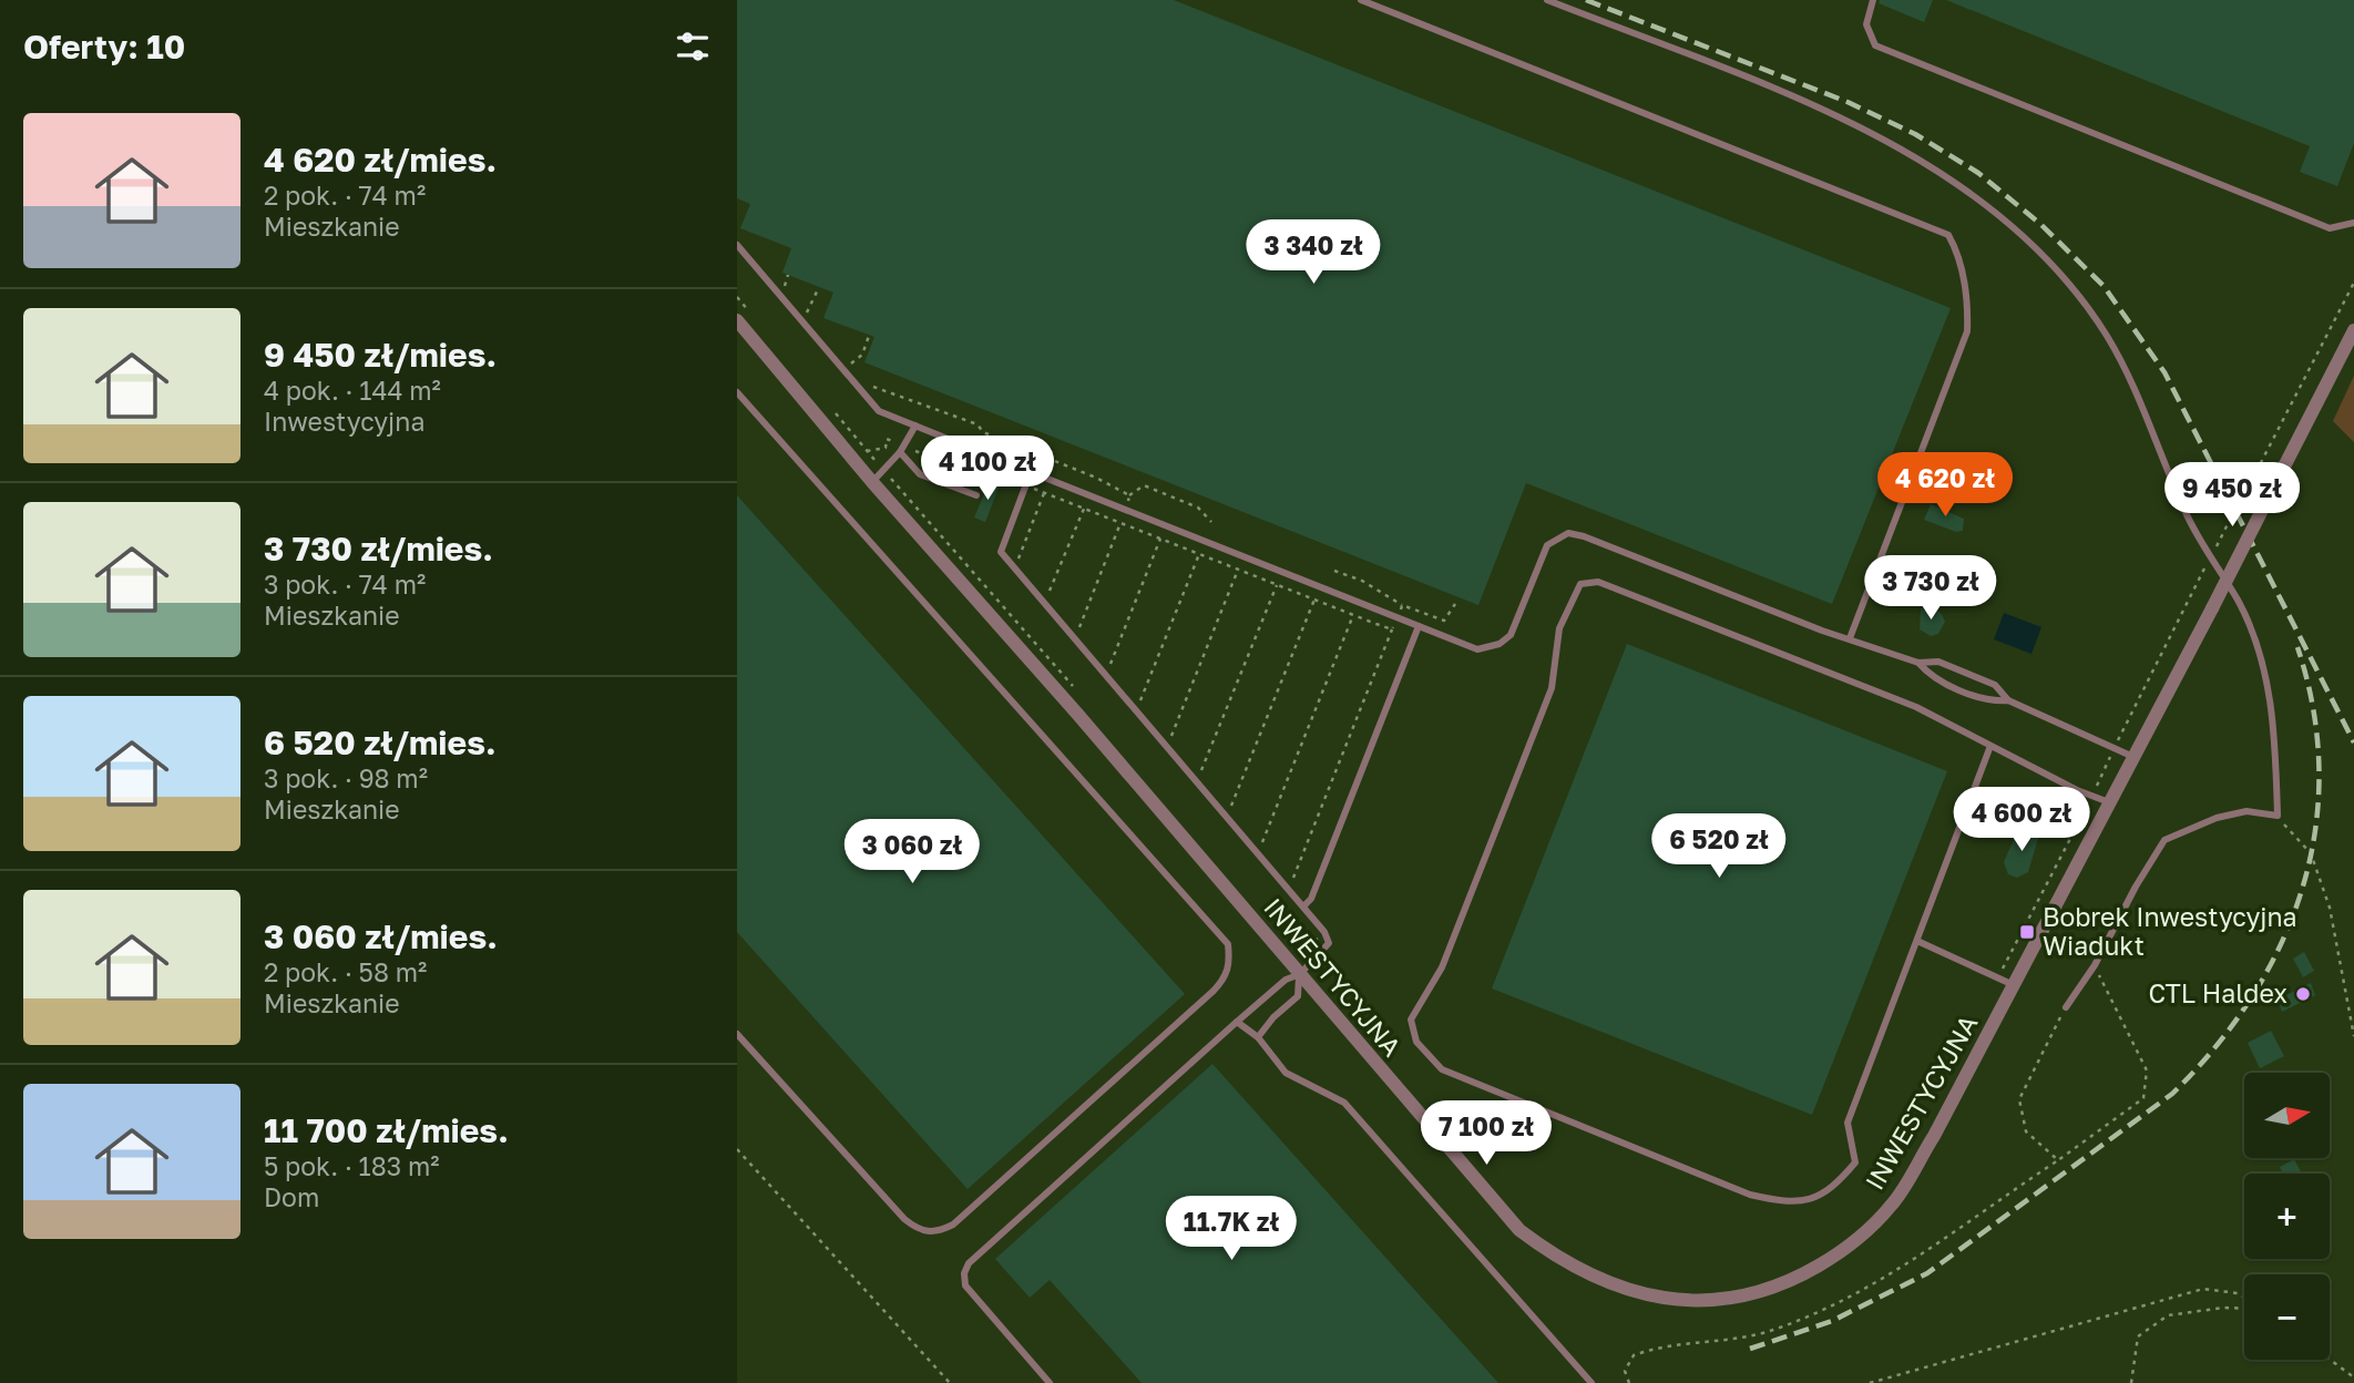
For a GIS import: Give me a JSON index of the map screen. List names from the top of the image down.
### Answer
{
  "streets": {
    "street": ["INWESTYCYJNA"]
  },
  "places": {
    "transit": ["Bobrek Inwestycyjna Wiadukt"],
    "other": ["CTL Haldex"]
  },
  "north": "right",
  "page": {
    "heading": "Oferty: 10",
    "list": [
      {
        "name": "4 620 zł/mies.",
        "note": "2 pok. · 74 m² · Mieszkanie"
      },
      {
        "name": "9 450 zł/mies.",
        "note": "4 pok. · 144 m² · Inwestycyjna"
      },
      {
        "name": "3 730 zł/mies.",
        "note": "3 pok. · 74 m² · Mieszkanie"
      },
      {
        "name": "6 520 zł/mies.",
        "note": "3 pok. · 98 m² · Mieszkanie"
      },
      {
        "name": "3 060 zł/mies.",
        "note": "2 pok. · 58 m² · Mieszkanie"
      },
      {
        "name": "11 700 zł/mies.",
        "note": "5 pok. · 183 m² · Dom"
      }
    ],
    "price": [
      "3 340 zł",
      "4 100 zł",
      "4 620 zł",
      "9 450 zł",
      "3 730 zł",
      "4 600 zł",
      "6 520 zł",
      "3 060 zł",
      "7 100 zł",
      "11.7K zł"
    ],
    "map_buttons": ["+", "−"]
  }
}
